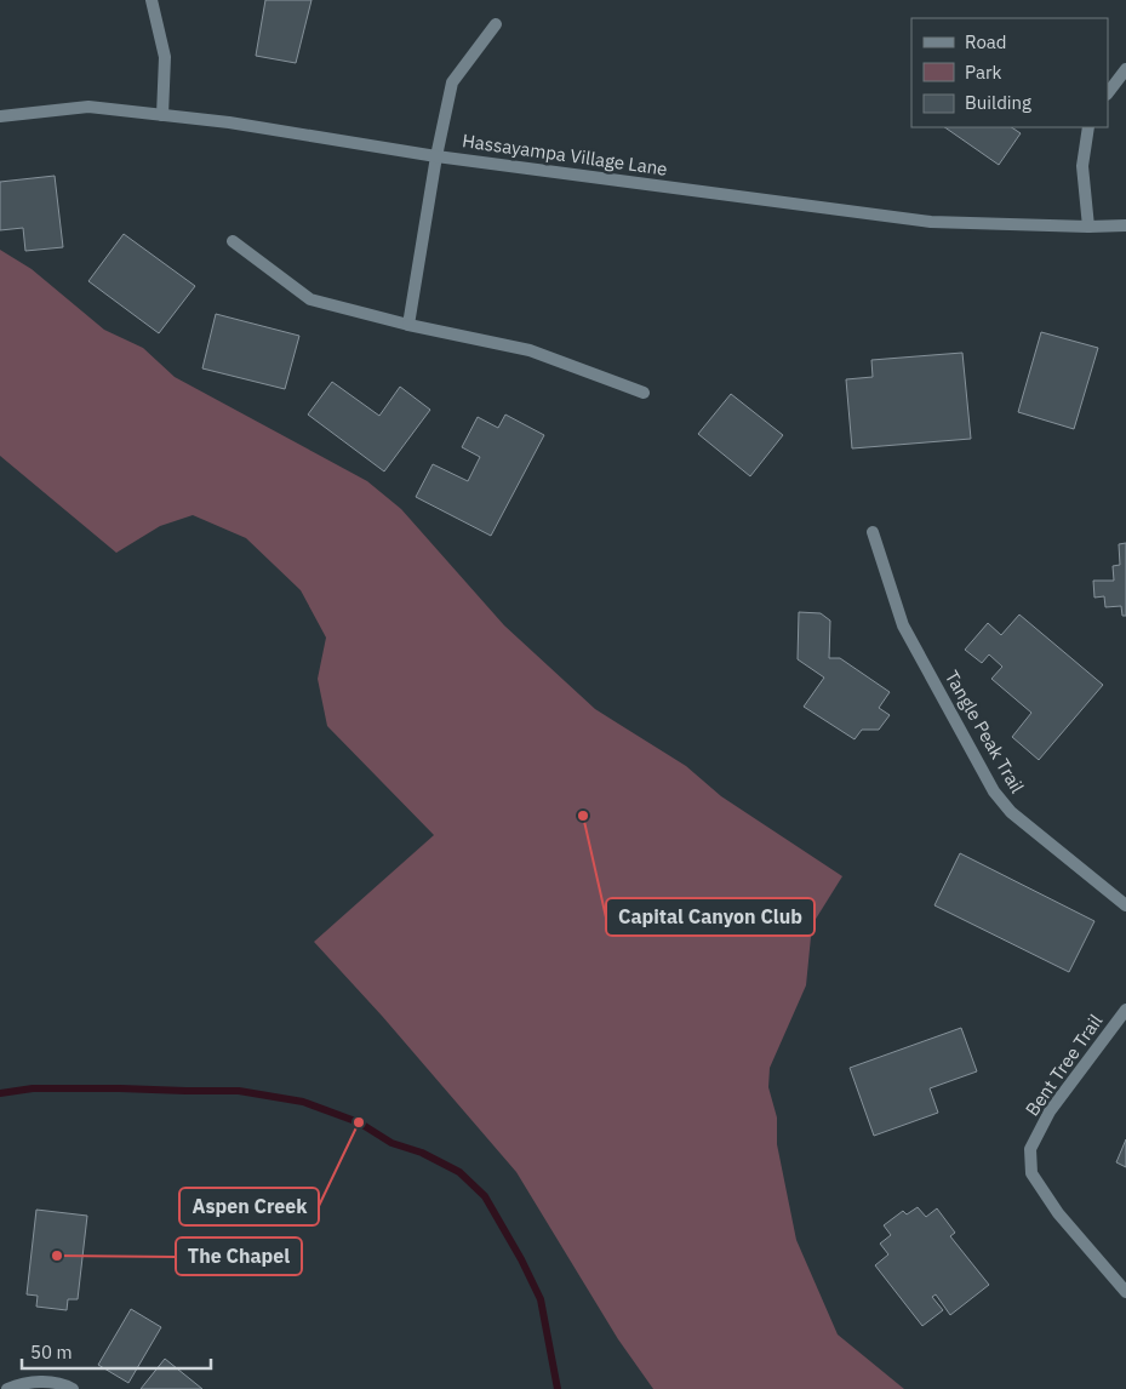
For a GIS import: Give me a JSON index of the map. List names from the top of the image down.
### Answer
{
  "streets": {
    "street": ["Hassayampa Village Lane", "Tangle Peak Trail", "Bent Tree Trail"]
  },
  "places": ["Capital Canyon Club", "Aspen Creek", "The Chapel"],
  "legend": ["Road", "Park", "Building"],
  "scale_bar": "50 m"
}
